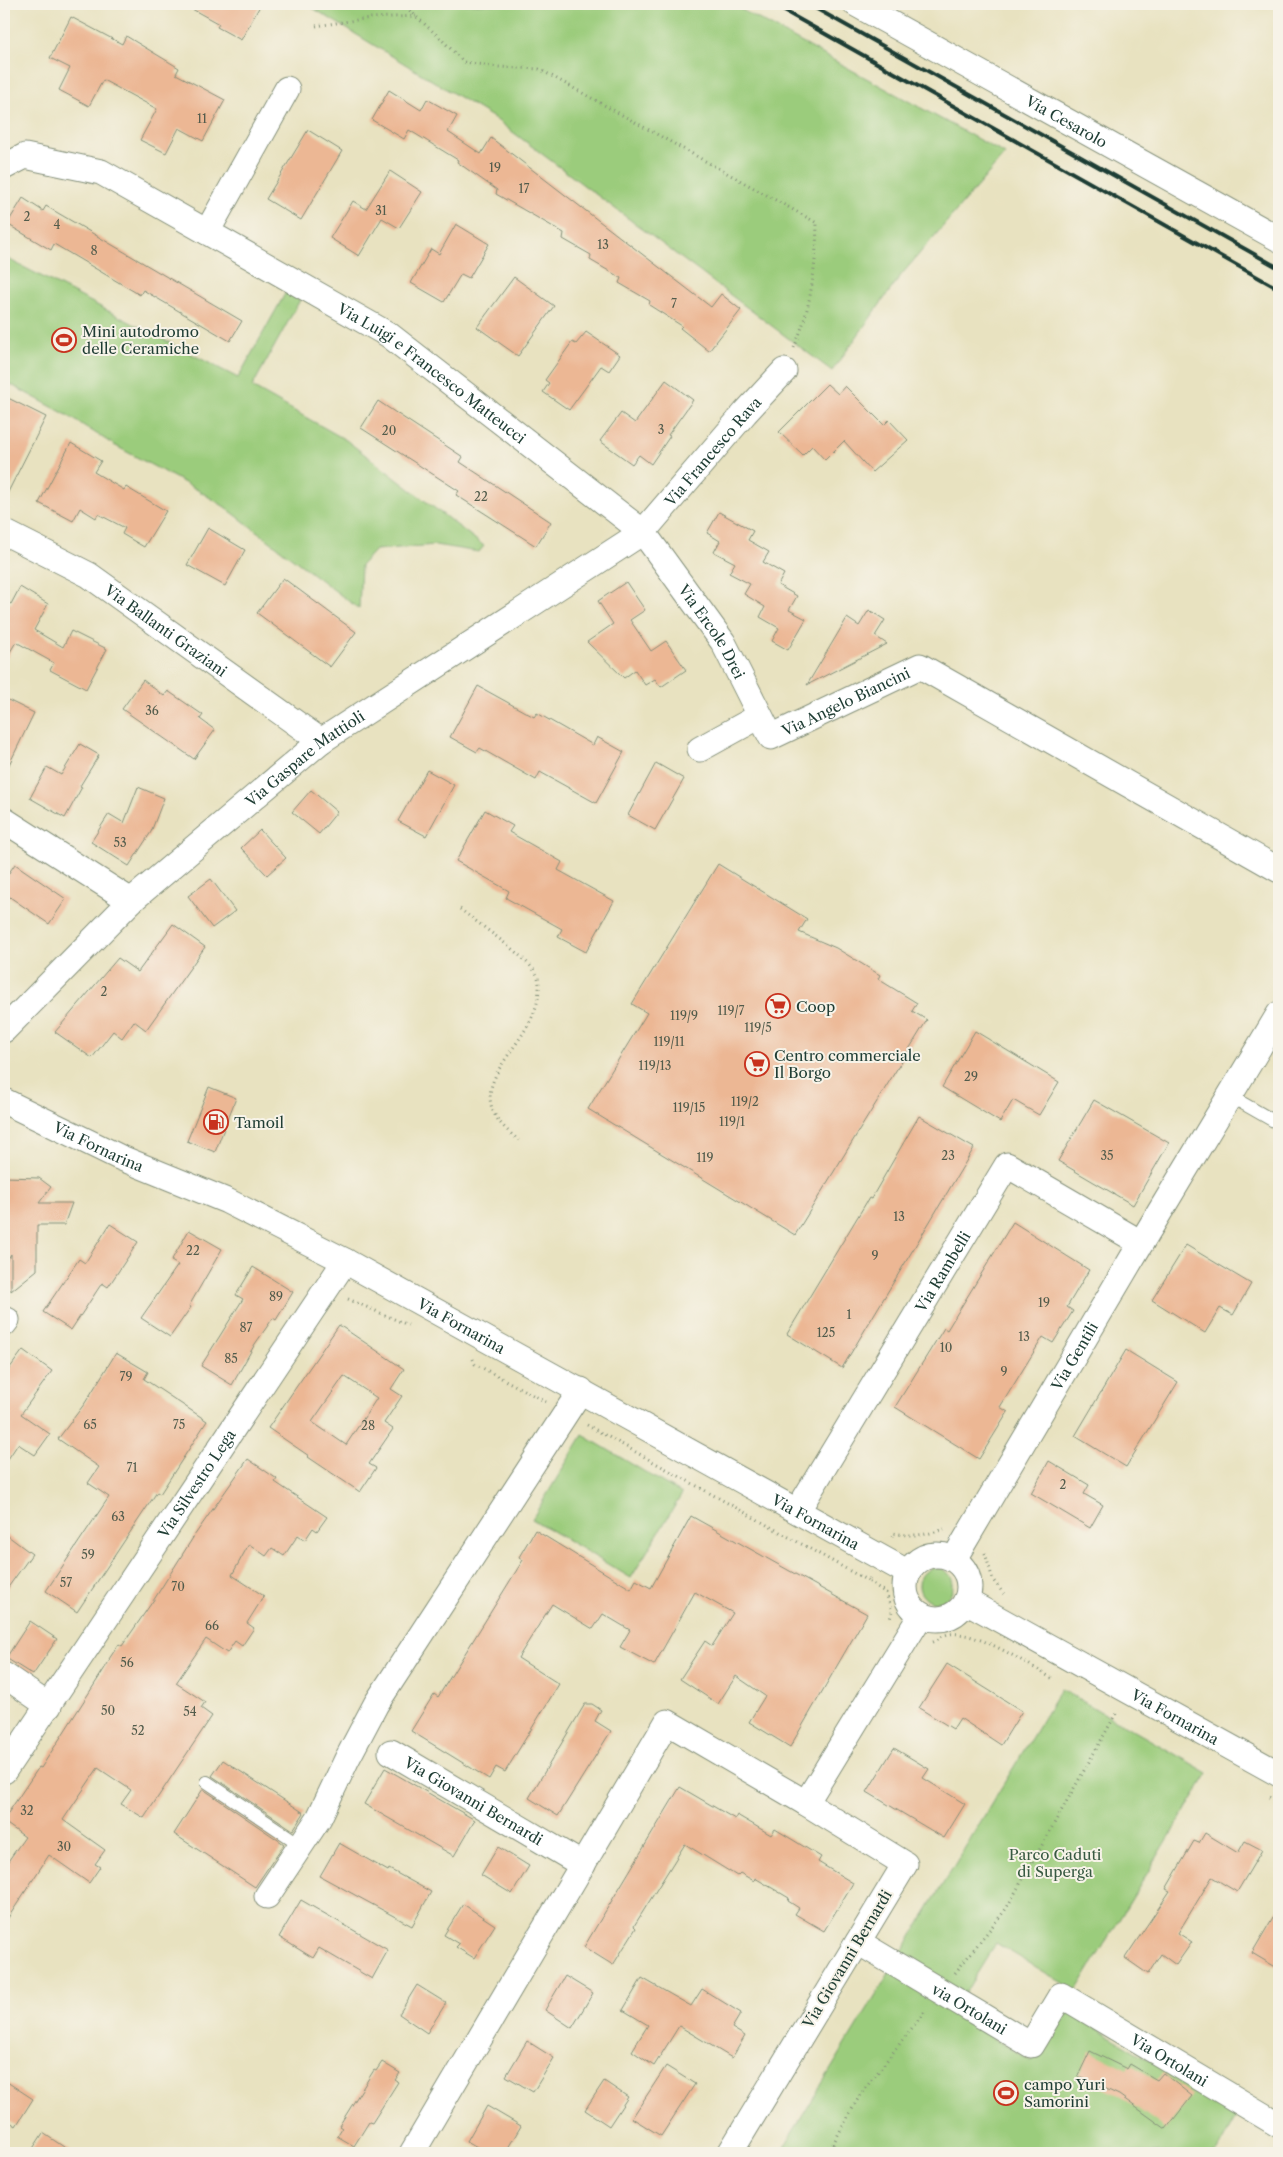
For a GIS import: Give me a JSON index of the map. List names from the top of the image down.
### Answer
{
  "streets": {
    "street": [
      "Via Cesarolo",
      "Via Luigi e Francesco Matteucci",
      "Via Francesco Rava",
      "Via Ballanti Graziani",
      "Via Ercole Drei",
      "Via Angelo Biancini",
      "Via Gaspare Mattioli",
      "Via Fornarina",
      "Via Rambelli",
      "Via Gentili",
      "Via Silvestro Lega",
      "Via Giovanni Bernardi",
      "via Ortolani",
      "Via Ortolani"
    ]
  },
  "crossings": [
    ["Via Luigi e Francesco Matteucci", "Via Francesco Rava"],
    ["Via Luigi e Francesco Matteucci", "Via Ercole Drei"],
    ["Via Luigi e Francesco Matteucci", "Via Gaspare Mattioli"],
    ["Via Francesco Rava", "Via Ercole Drei"],
    ["Via Francesco Rava", "Via Gaspare Mattioli"],
    ["Via Ballanti Graziani", "Via Gaspare Mattioli"],
    ["Via Ercole Drei", "Via Angelo Biancini"],
    ["Via Ercole Drei", "Via Gaspare Mattioli"],
    ["Via Fornarina", "Via Rambelli"],
    ["Via Fornarina", "Via Gentili"],
    ["Via Fornarina", "Via Silvestro Lega"],
    ["Via Rambelli", "Via Gentili"],
    ["Via Giovanni Bernardi", "via Ortolani"],
    ["via Ortolani", "Via Ortolani"]
  ],
  "parks": ["Parco Caduti di Superga"],
  "places": {
    "sports": ["Mini autodromo delle Ceramiche", "campo Yuri Samorini"],
    "supermarket": ["Coop", "Centro commerciale Il Borgo"],
    "fuel station": ["Tamoil"]
  },
  "house_numbers": [
    "11",
    "19",
    "17",
    "31",
    "2",
    "4",
    "13",
    "8",
    "7",
    "3",
    "20",
    "22",
    "36",
    "53",
    "2",
    "119/7",
    "119/9",
    "119/5",
    "119/11",
    "119/13",
    "29",
    "119/2",
    "119/15",
    "119/1",
    "23",
    "35",
    "119",
    "13",
    "22",
    "9",
    "89",
    "19",
    "1",
    "87",
    "125",
    "13",
    "10",
    "85",
    "9",
    "79",
    "65",
    "75",
    "28",
    "71",
    "2",
    "63",
    "59",
    "57",
    "70",
    "66",
    "56",
    "50",
    "54",
    "52",
    "32",
    "30"
  ]
}
